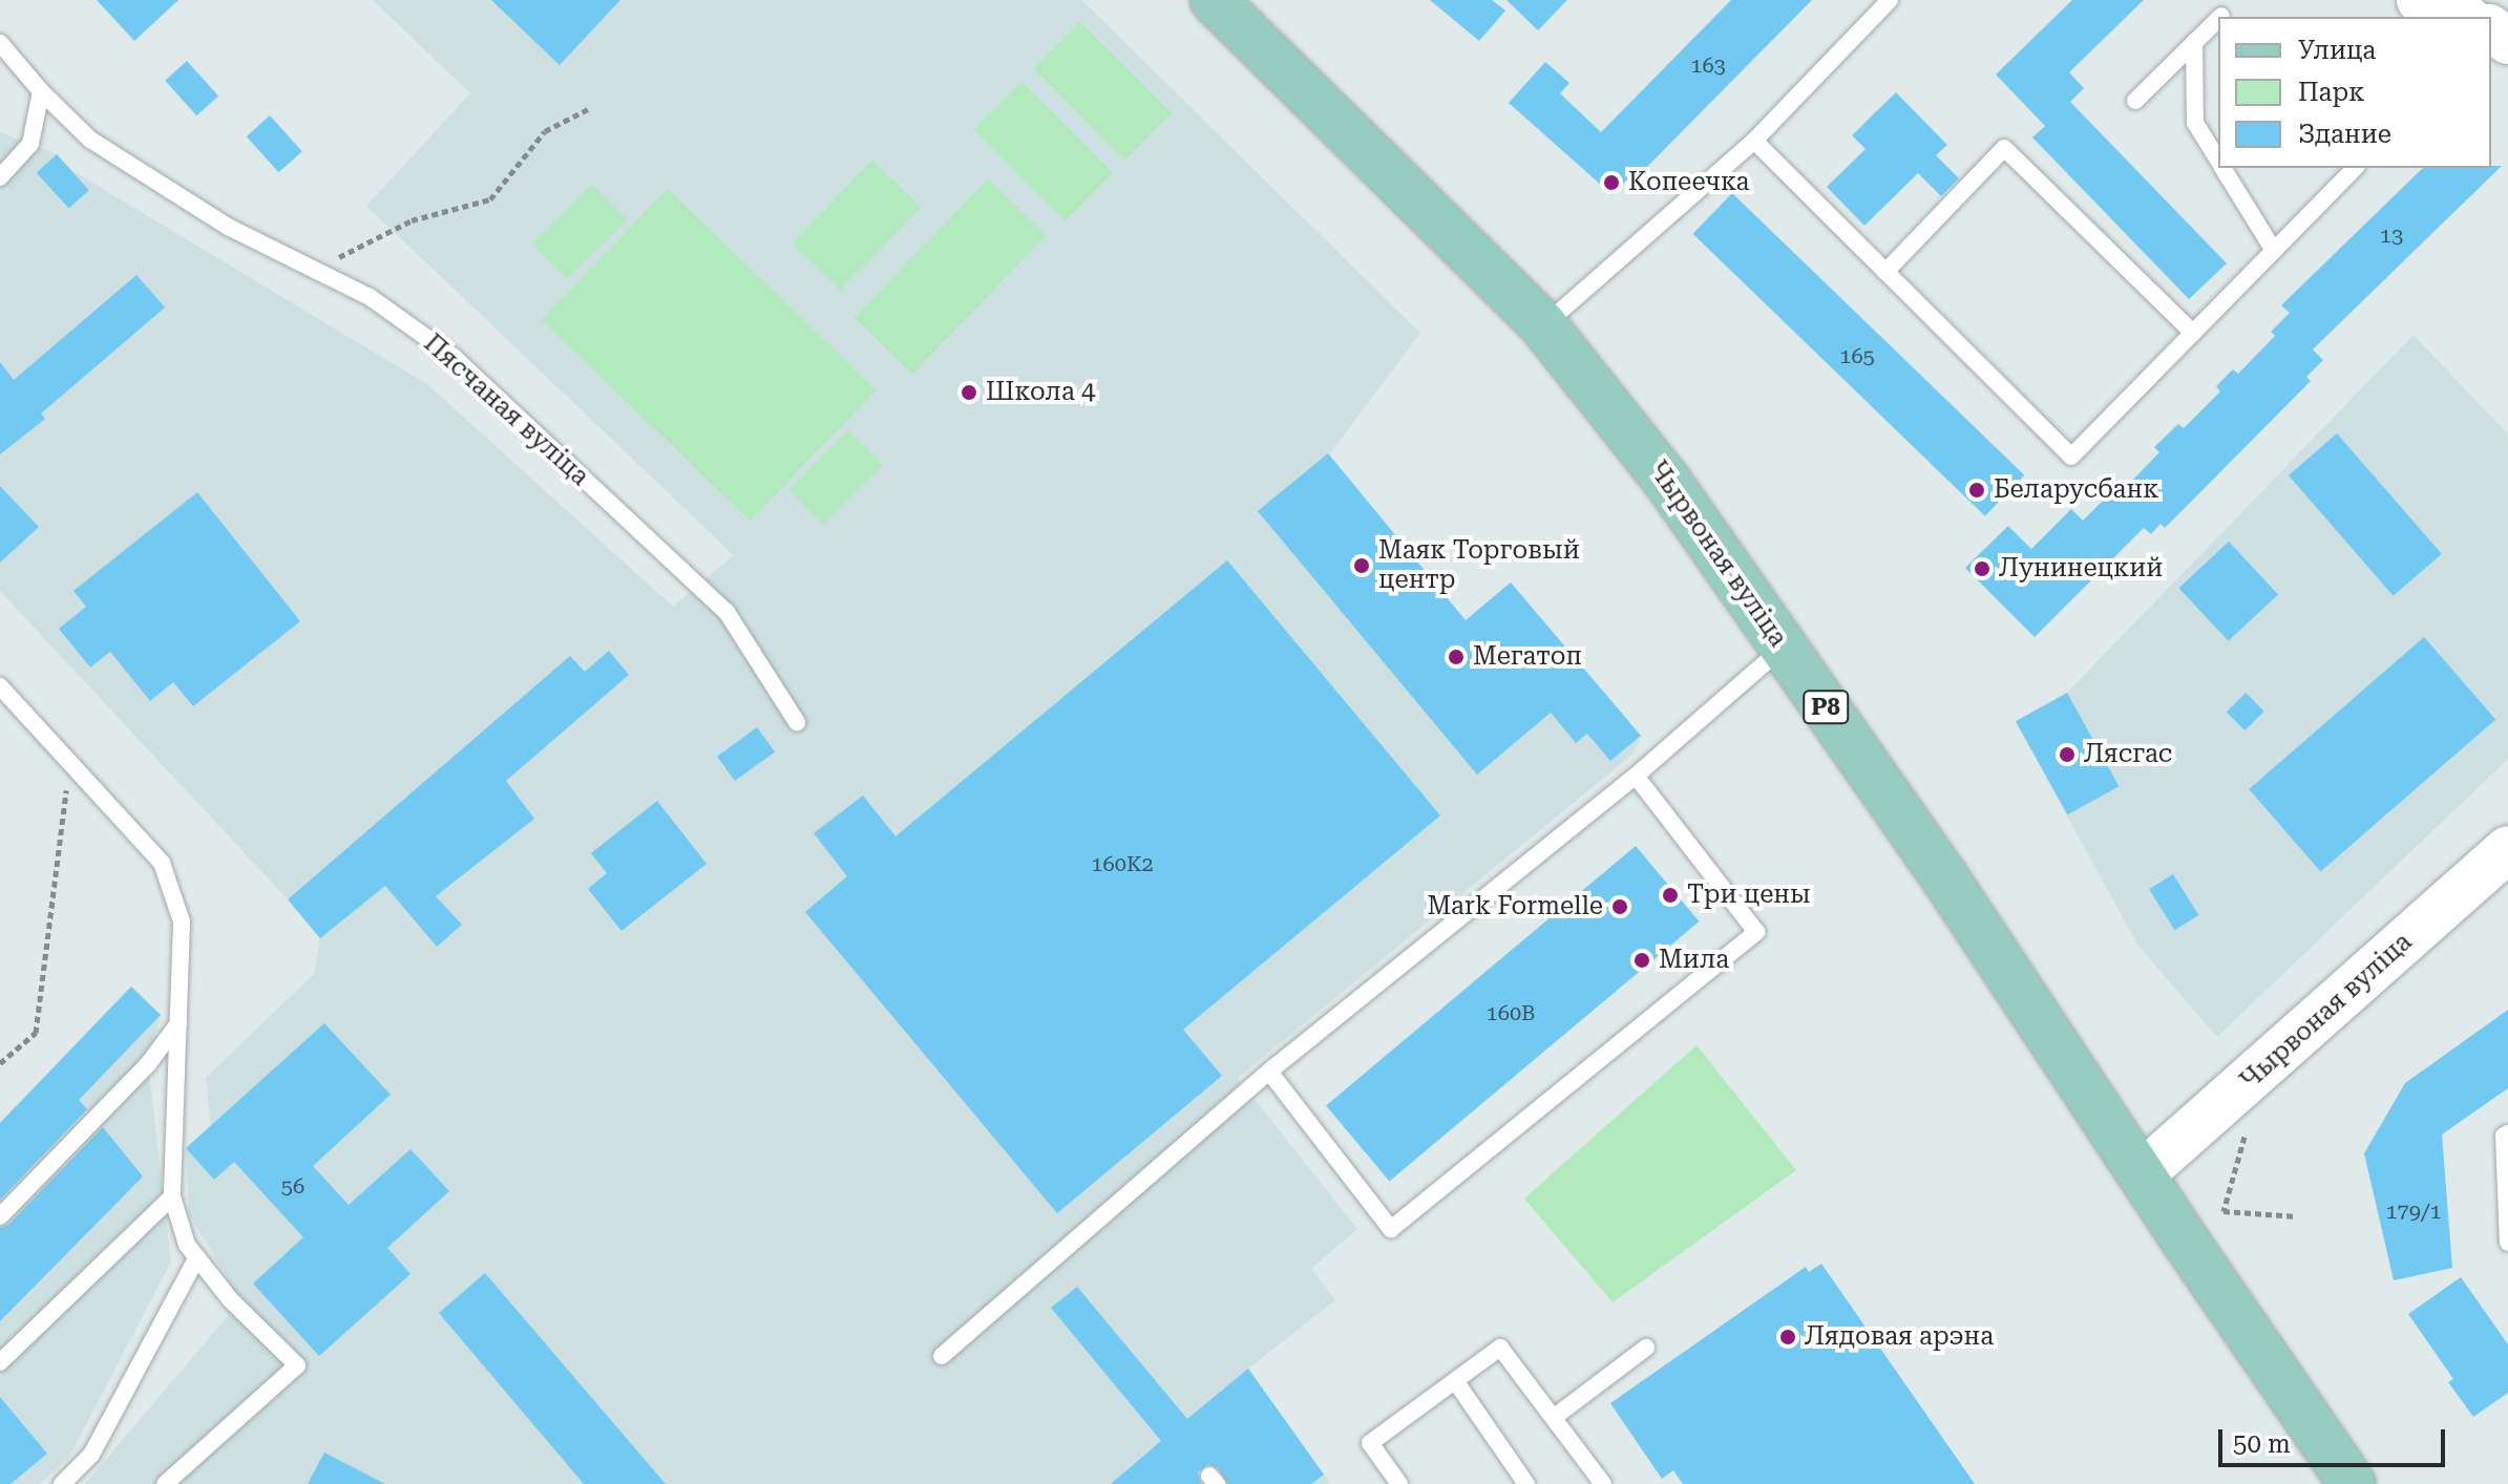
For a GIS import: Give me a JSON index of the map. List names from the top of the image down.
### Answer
{
  "streets": {
    "main road": ["Чырвоная вуліца", "Р8"],
    "lane": ["Пясчаная вуліца"]
  },
  "places": [
    "Копеечка",
    "Школа 4",
    "Беларусбанк",
    "Маяк Торговый центр",
    "Лунинецкий",
    "Мегатоп",
    "Лясгас",
    "Три цены",
    "Mark Formelle",
    "Мила",
    "Лядовая арэна"
  ],
  "house_numbers": [
    "163",
    "13",
    "165",
    "160К2",
    "160В",
    "56",
    "179/1"
  ],
  "legend": ["Улица", "Парк", "Здание"],
  "scale_bar": "50 m"
}
